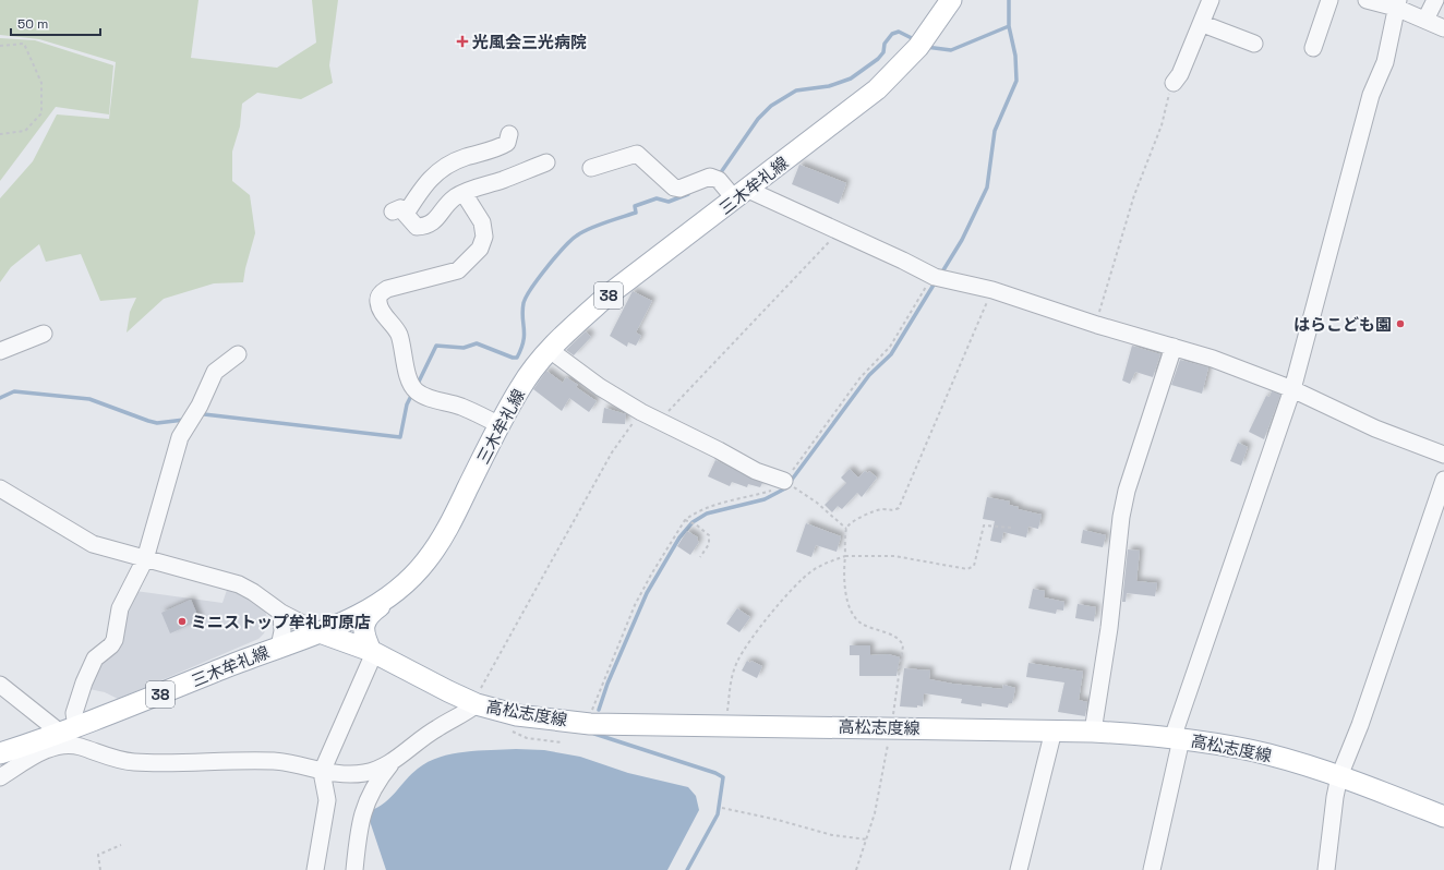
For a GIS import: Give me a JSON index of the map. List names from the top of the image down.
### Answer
{
  "streets": {
    "main road": ["三木牟礼線", "38", "高松志度線"]
  },
  "crossings": [
    ["三木牟礼線", "高松志度線"]
  ],
  "places": {
    "health": ["光風会三光病院"],
    "other": ["はらこども園", "ミニストップ牟礼町原店"]
  },
  "scale_bar": "50 m"
}
